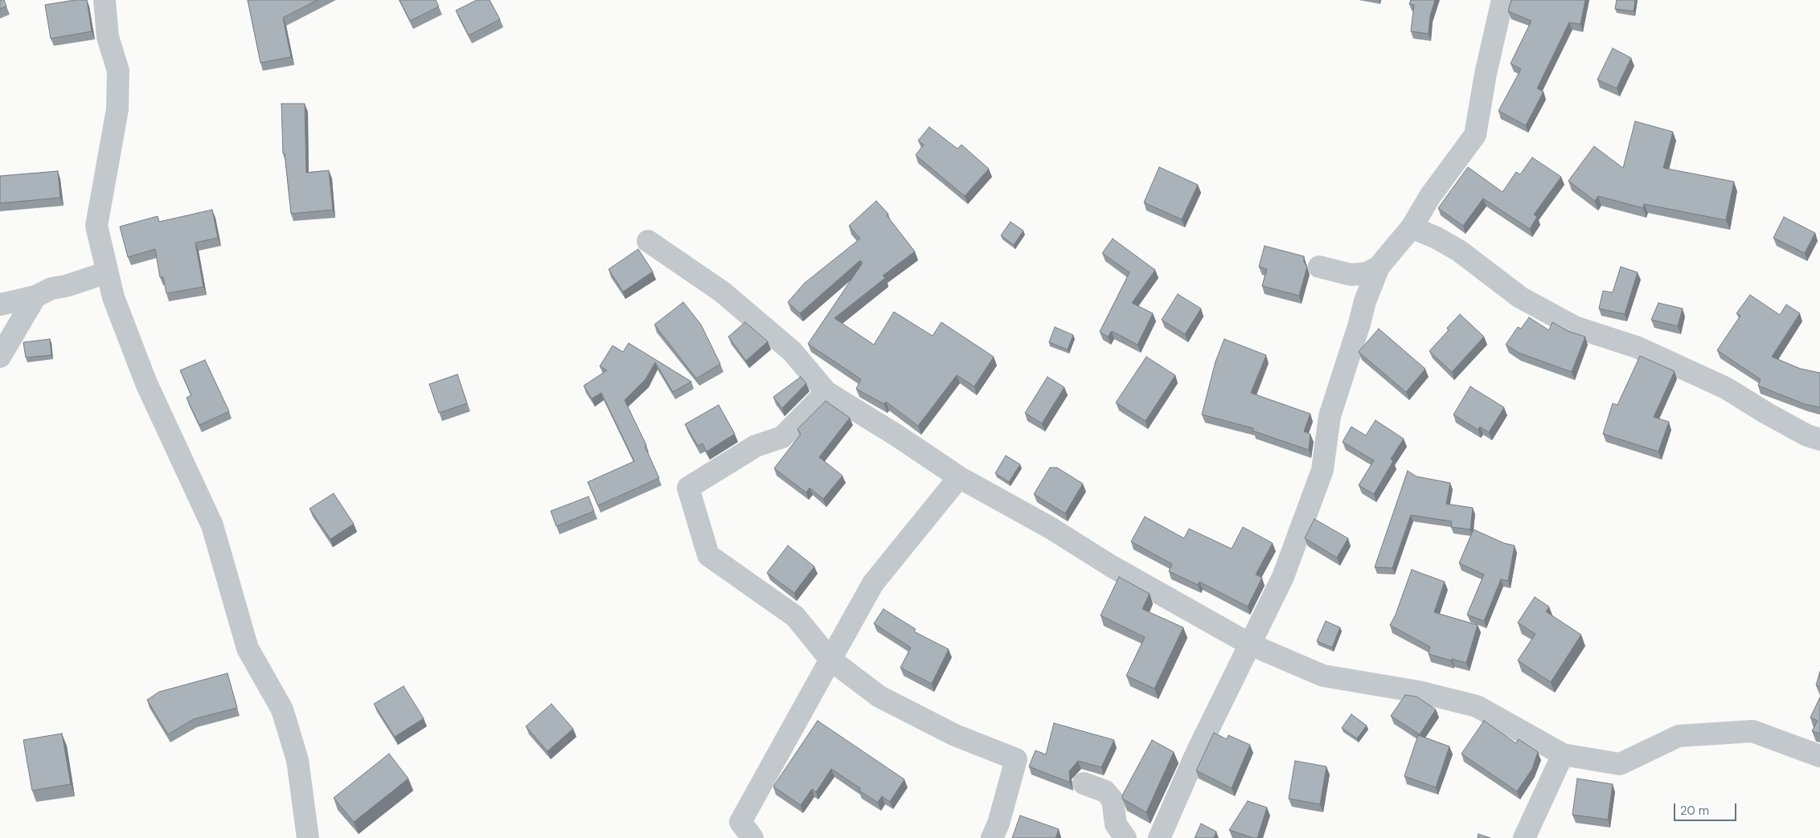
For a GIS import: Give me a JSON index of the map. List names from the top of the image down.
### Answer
{
  "scale_bar": "20 m"
}
